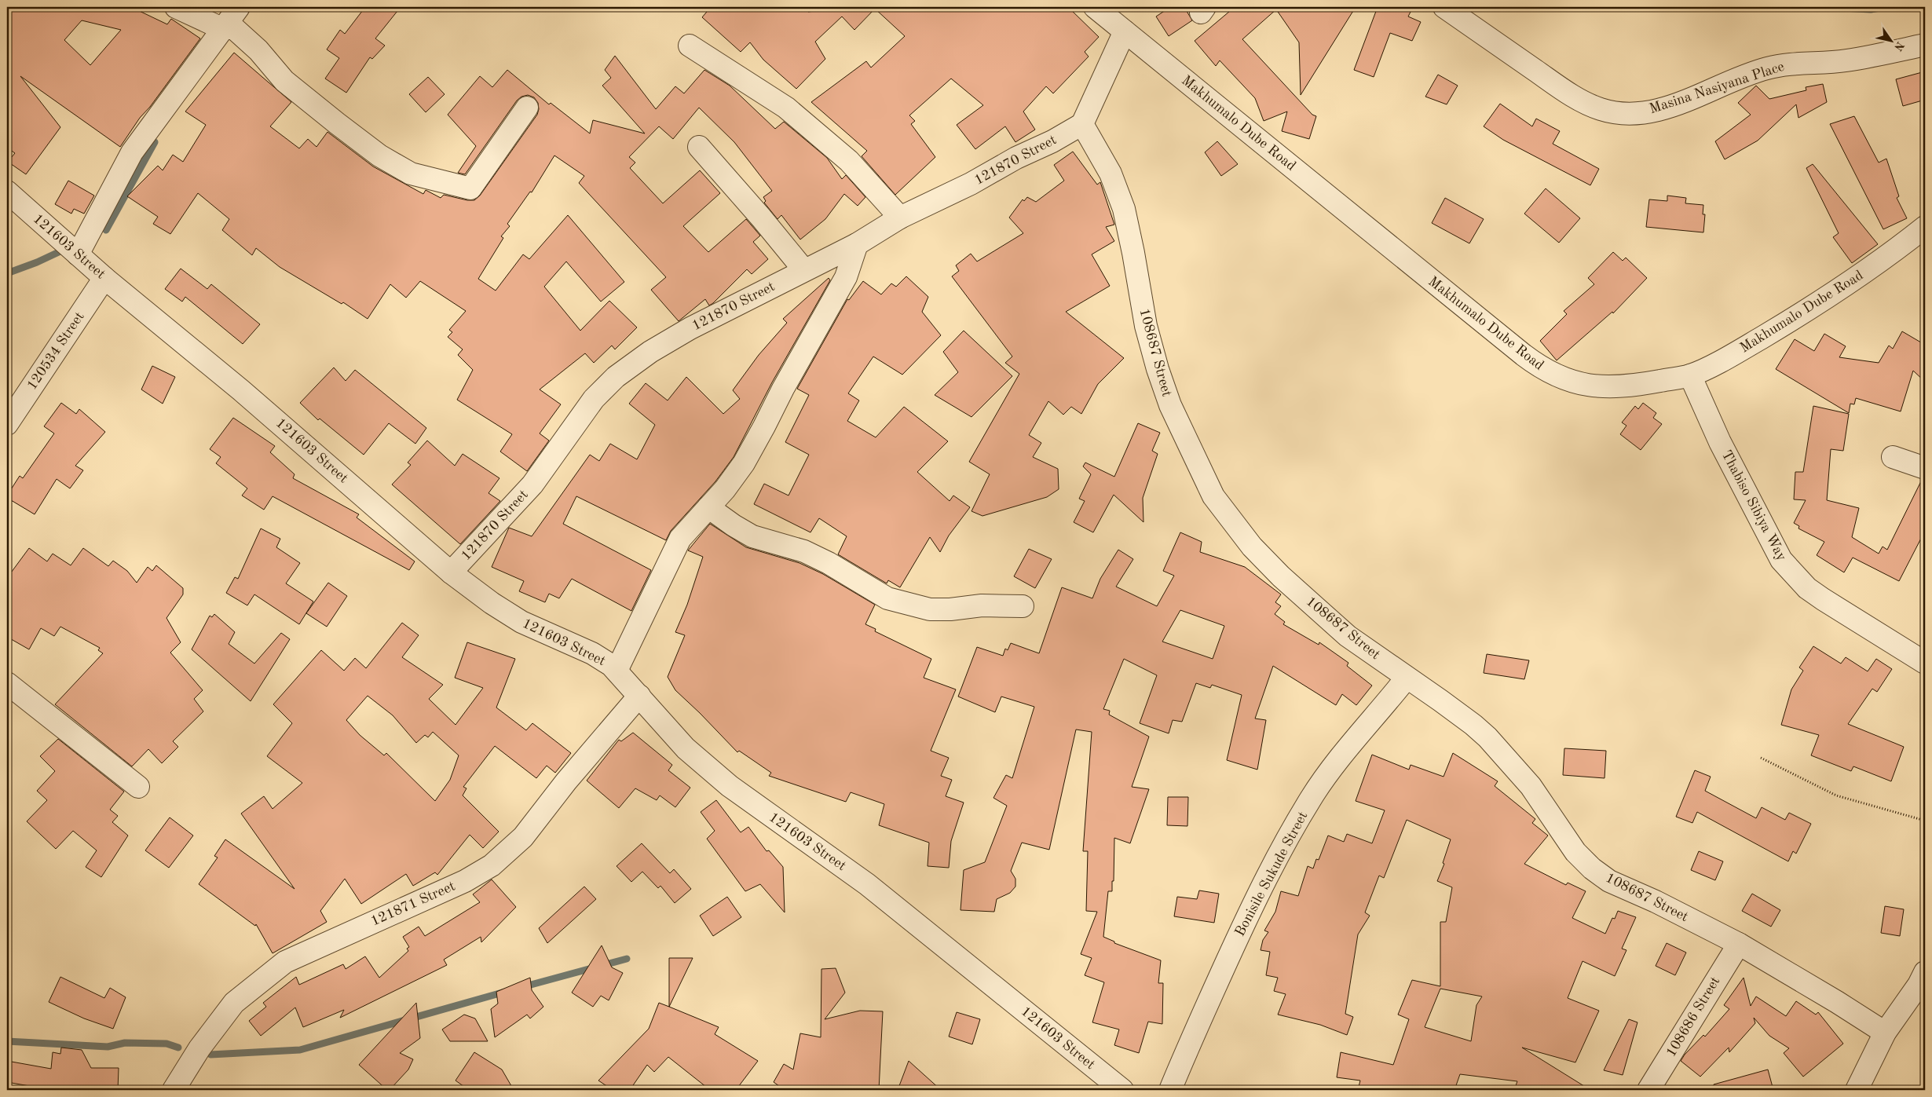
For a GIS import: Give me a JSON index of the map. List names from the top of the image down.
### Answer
{
  "streets": {
    "street": [
      "Masina Nasiyana Place",
      "Makhumalo Dube Road",
      "121870 Street",
      "121603 Street",
      "120534 Street",
      "108687 Street",
      "Thabiso Sibiya Way",
      "Bonisile Sukude Street",
      "121871 Street",
      "108686 Street"
    ]
  },
  "crossings": [
    ["Makhumalo Dube Road", "Thabiso Sibiya Way"],
    ["121870 Street", "121603 Street"],
    ["121870 Street", "108687 Street"],
    ["121603 Street", "120534 Street"],
    ["121603 Street", "121871 Street"],
    ["108687 Street", "Bonisile Sukude Street"],
    ["108687 Street", "108686 Street"]
  ],
  "north": "bottom right"
}
